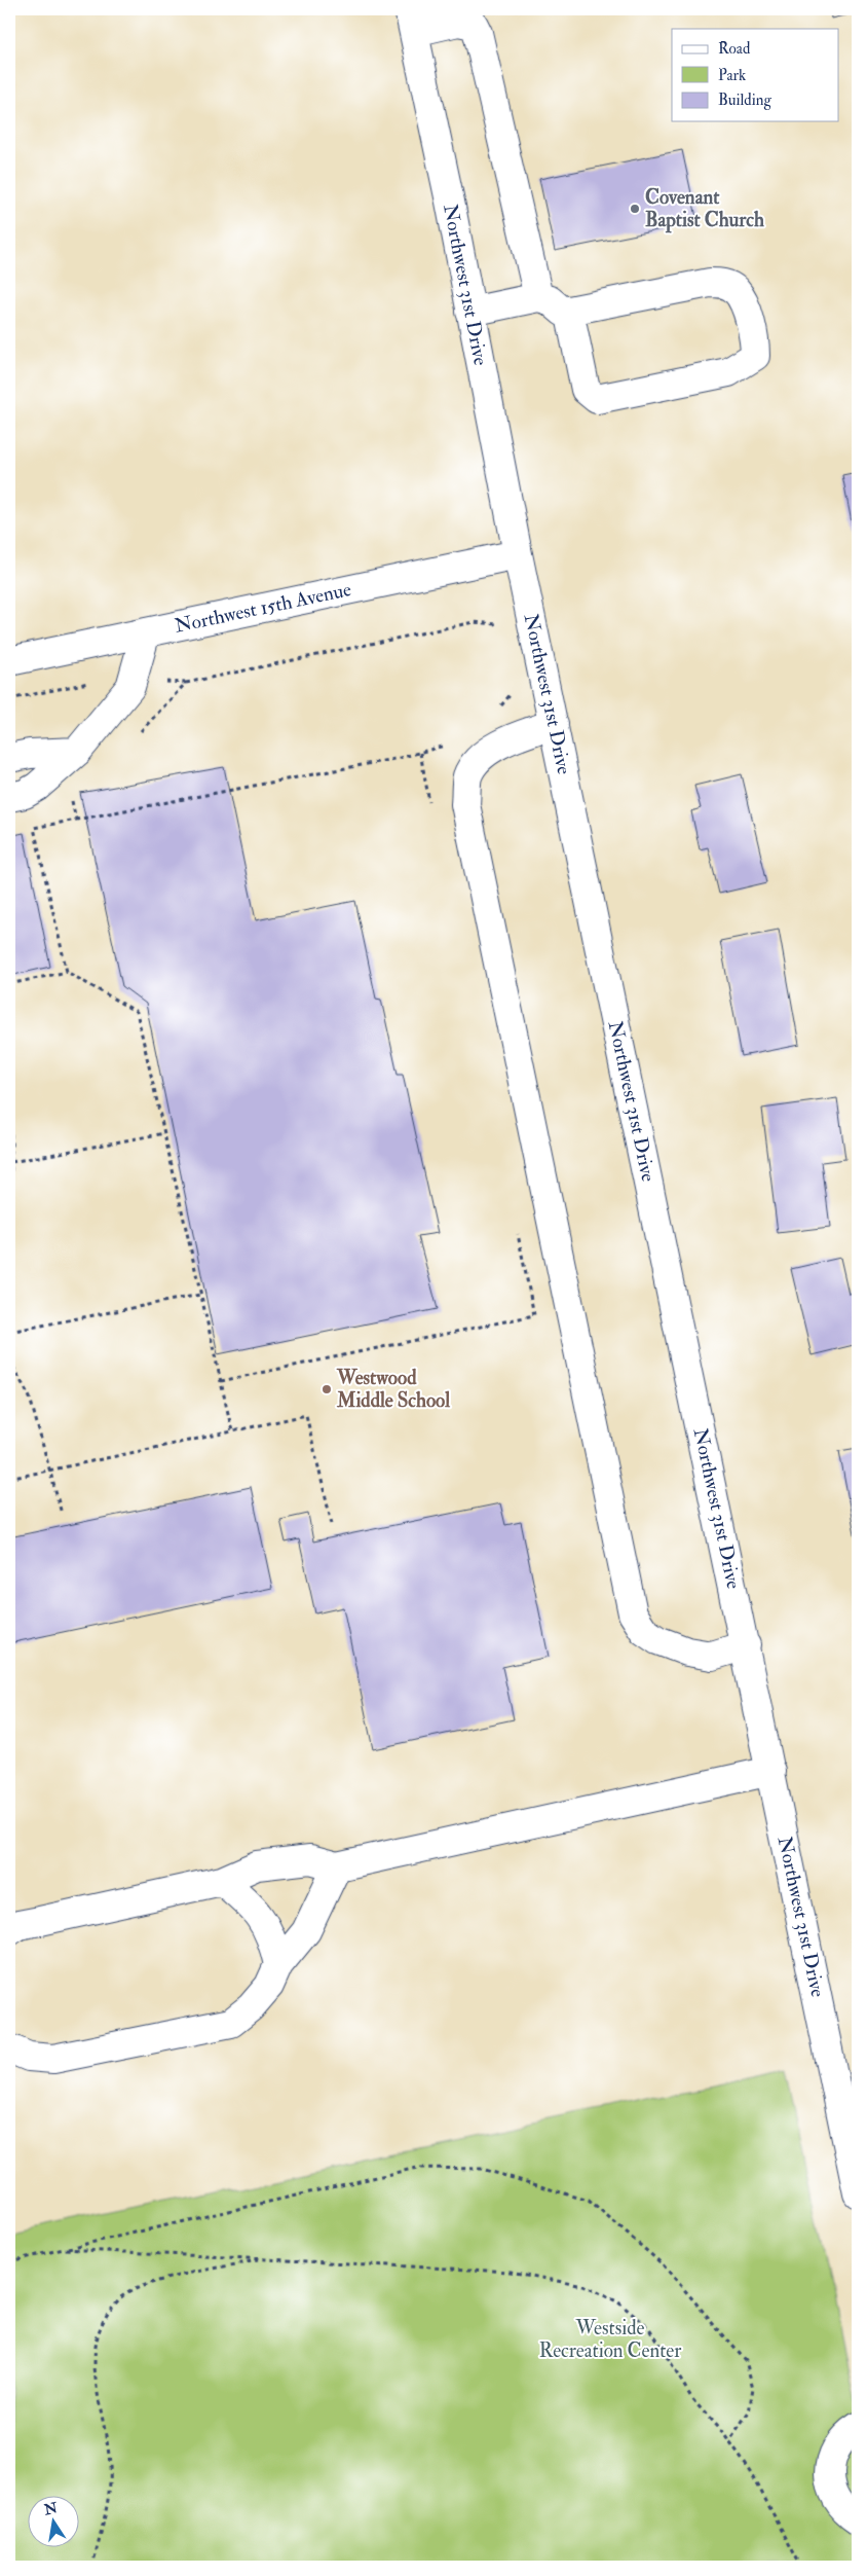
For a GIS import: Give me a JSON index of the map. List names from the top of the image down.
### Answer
{
  "streets": {
    "street": ["Northwest 31st Drive", "Northwest 15th Avenue"]
  },
  "crossings": [
    ["Northwest 31st Drive", "Northwest 15th Avenue"]
  ],
  "parks": ["Westside Recreation Center"],
  "places": ["Covenant Baptist Church", "Westwood Middle School"],
  "legend": ["Road", "Park", "Building"],
  "north": "top"
}
